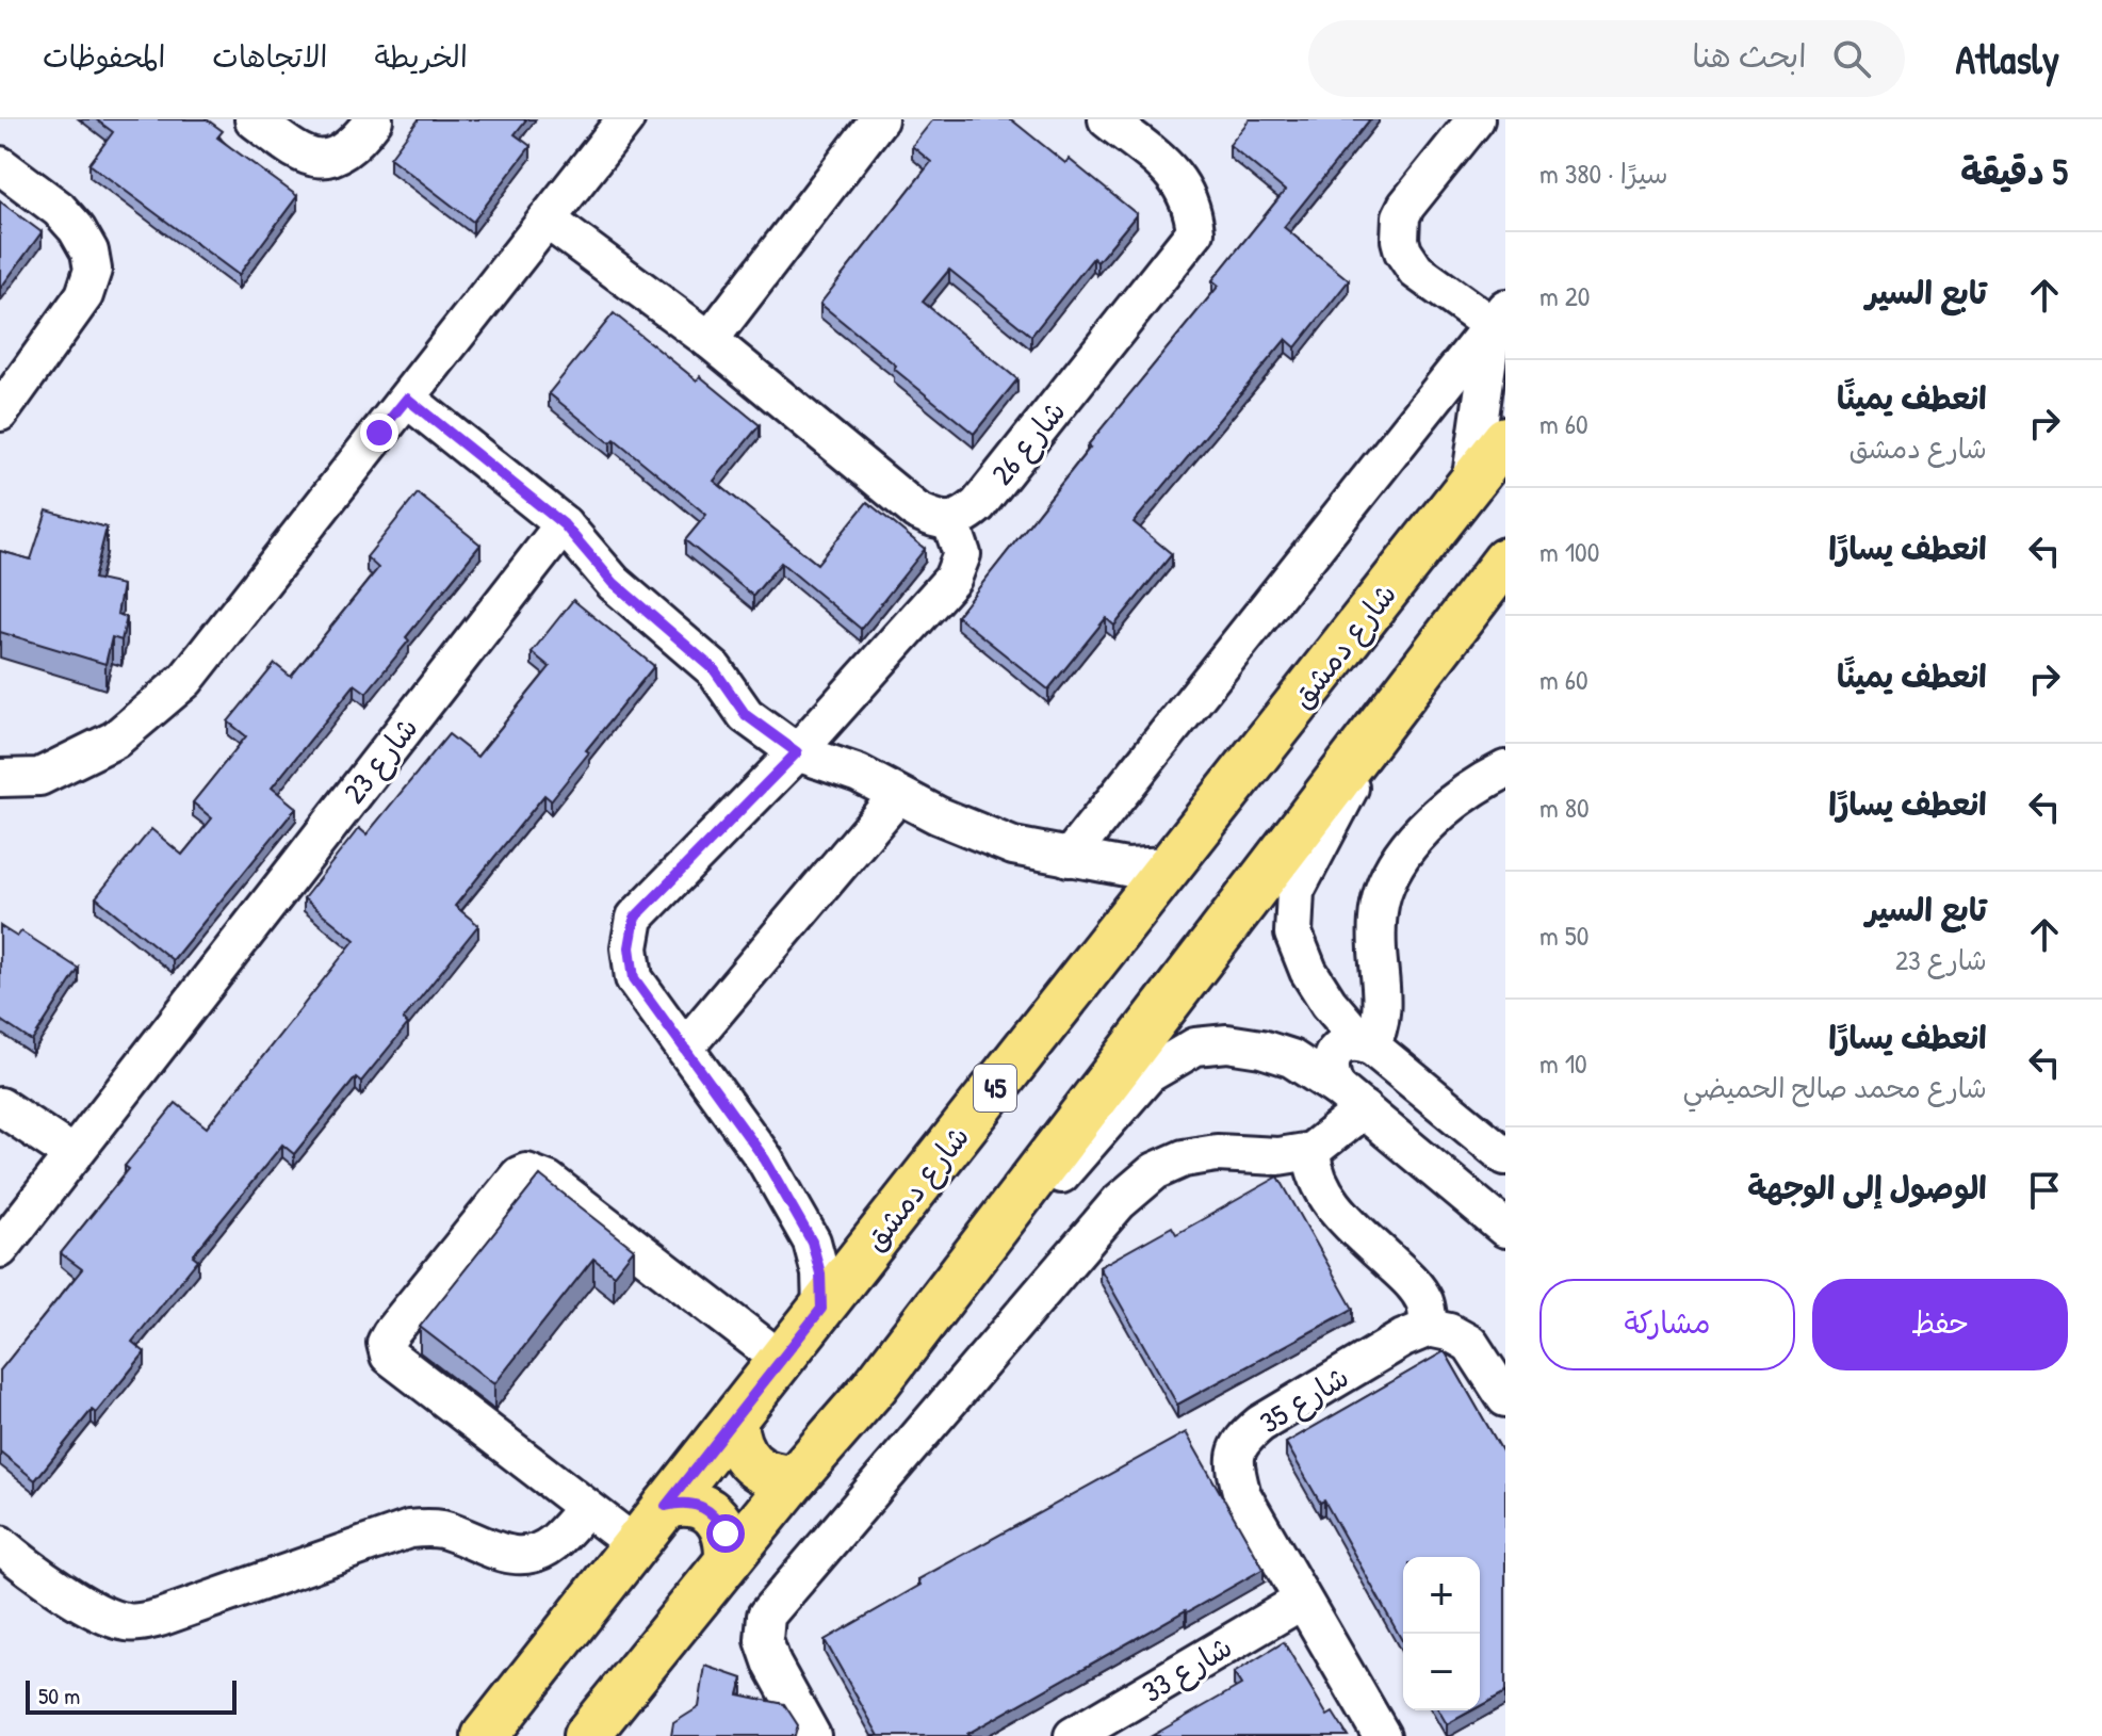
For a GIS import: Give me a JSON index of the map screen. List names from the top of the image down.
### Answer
{
  "streets": {
    "main road": ["شارع دمشق", "45"],
    "street": [
      "شارع 26",
      "شارع 23",
      "شارع 35",
      "شارع 33"
    ]
  },
  "crossings": [
    ["شارع 35", "شارع 33"]
  ],
  "scale_bar": "50 m",
  "page": {
    "header": "Atlasly",
    "search": "ابحث هنا",
    "nav": ["الخريطة", "الاتجاهات", "المحفوظات"],
    "heading": ["5 دقيقة", "سيرًا · 380 m"],
    "list": [
      ["تابع السير", "20 m"],
      ["انعطف يمينًا", "شارع دمشق", "60 m"],
      ["انعطف يسارًا", "100 m"],
      ["انعطف يمينًا", "60 m"],
      ["انعطف يسارًا", "80 m"],
      ["تابع السير", "شارع 23", "50 m"],
      ["انعطف يسارًا", "شارع محمد صالح الحميضي", "10 m"],
      "الوصول إلى الوجهة"
    ],
    "buttons": ["حفظ", "مشاركة"],
    "map_buttons": ["+", "−"],
    "scale": "50 m"
  }
}
